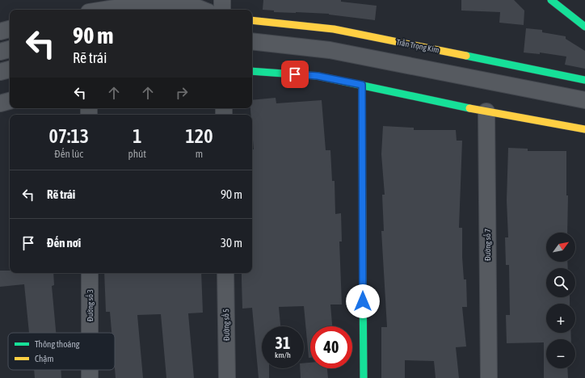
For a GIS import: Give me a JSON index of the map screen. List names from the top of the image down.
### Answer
{
  "streets": {
    "street": [
      "Trần Trọng Kim",
      "Đường số 7",
      "Đường số 3",
      "Đường số 5"
    ]
  },
  "legend": ["Thông thoáng", "Chậm"],
  "north": "top right",
  "page": {
    "turn": ["90 m", "Rẽ trái"],
    "eta": [
      "07:13",
      "Đến lúc",
      "1",
      "phút",
      "120",
      "m"
    ],
    "list": [
      {
        "name": "Rẽ trái",
        "value": "90 m"
      },
      {
        "name": "Đến nơi",
        "value": "30 m"
      }
    ],
    "map_buttons": ["+", "−"],
    "speed": "31 km/h",
    "limit": "40"
  }
}
